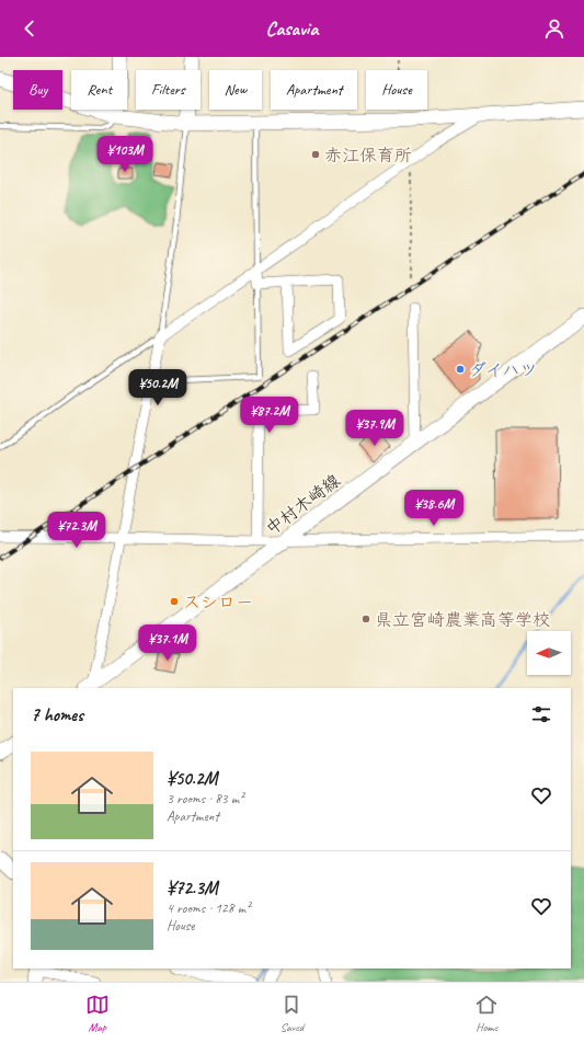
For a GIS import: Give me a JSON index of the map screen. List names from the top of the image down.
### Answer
{
  "streets": {
    "main road": ["中村木崎線"]
  },
  "places": [
    "赤江保育所",
    "ダイハツ",
    "スシロー",
    "県立宮崎農業高等学校"
  ],
  "north": "left",
  "page": {
    "header": "Casavia",
    "chip": [
      "Buy",
      "Rent",
      "Filters",
      "New",
      "Apartment",
      "House"
    ],
    "price": [
      "¥103M",
      "¥50.2M",
      "¥87.2M",
      "¥37.9M",
      "¥38.6M",
      "¥72.3M",
      "¥37.1M"
    ],
    "heading": "7 homes",
    "list": [
      {
        "name": "¥50.2M",
        "note": "3 rooms · 83 m² · Apartment"
      },
      {
        "name": "¥72.3M",
        "note": "4 rooms · 128 m² · House"
      }
    ],
    "tabs": ["Map", "Saved", "Home"]
  }
}
